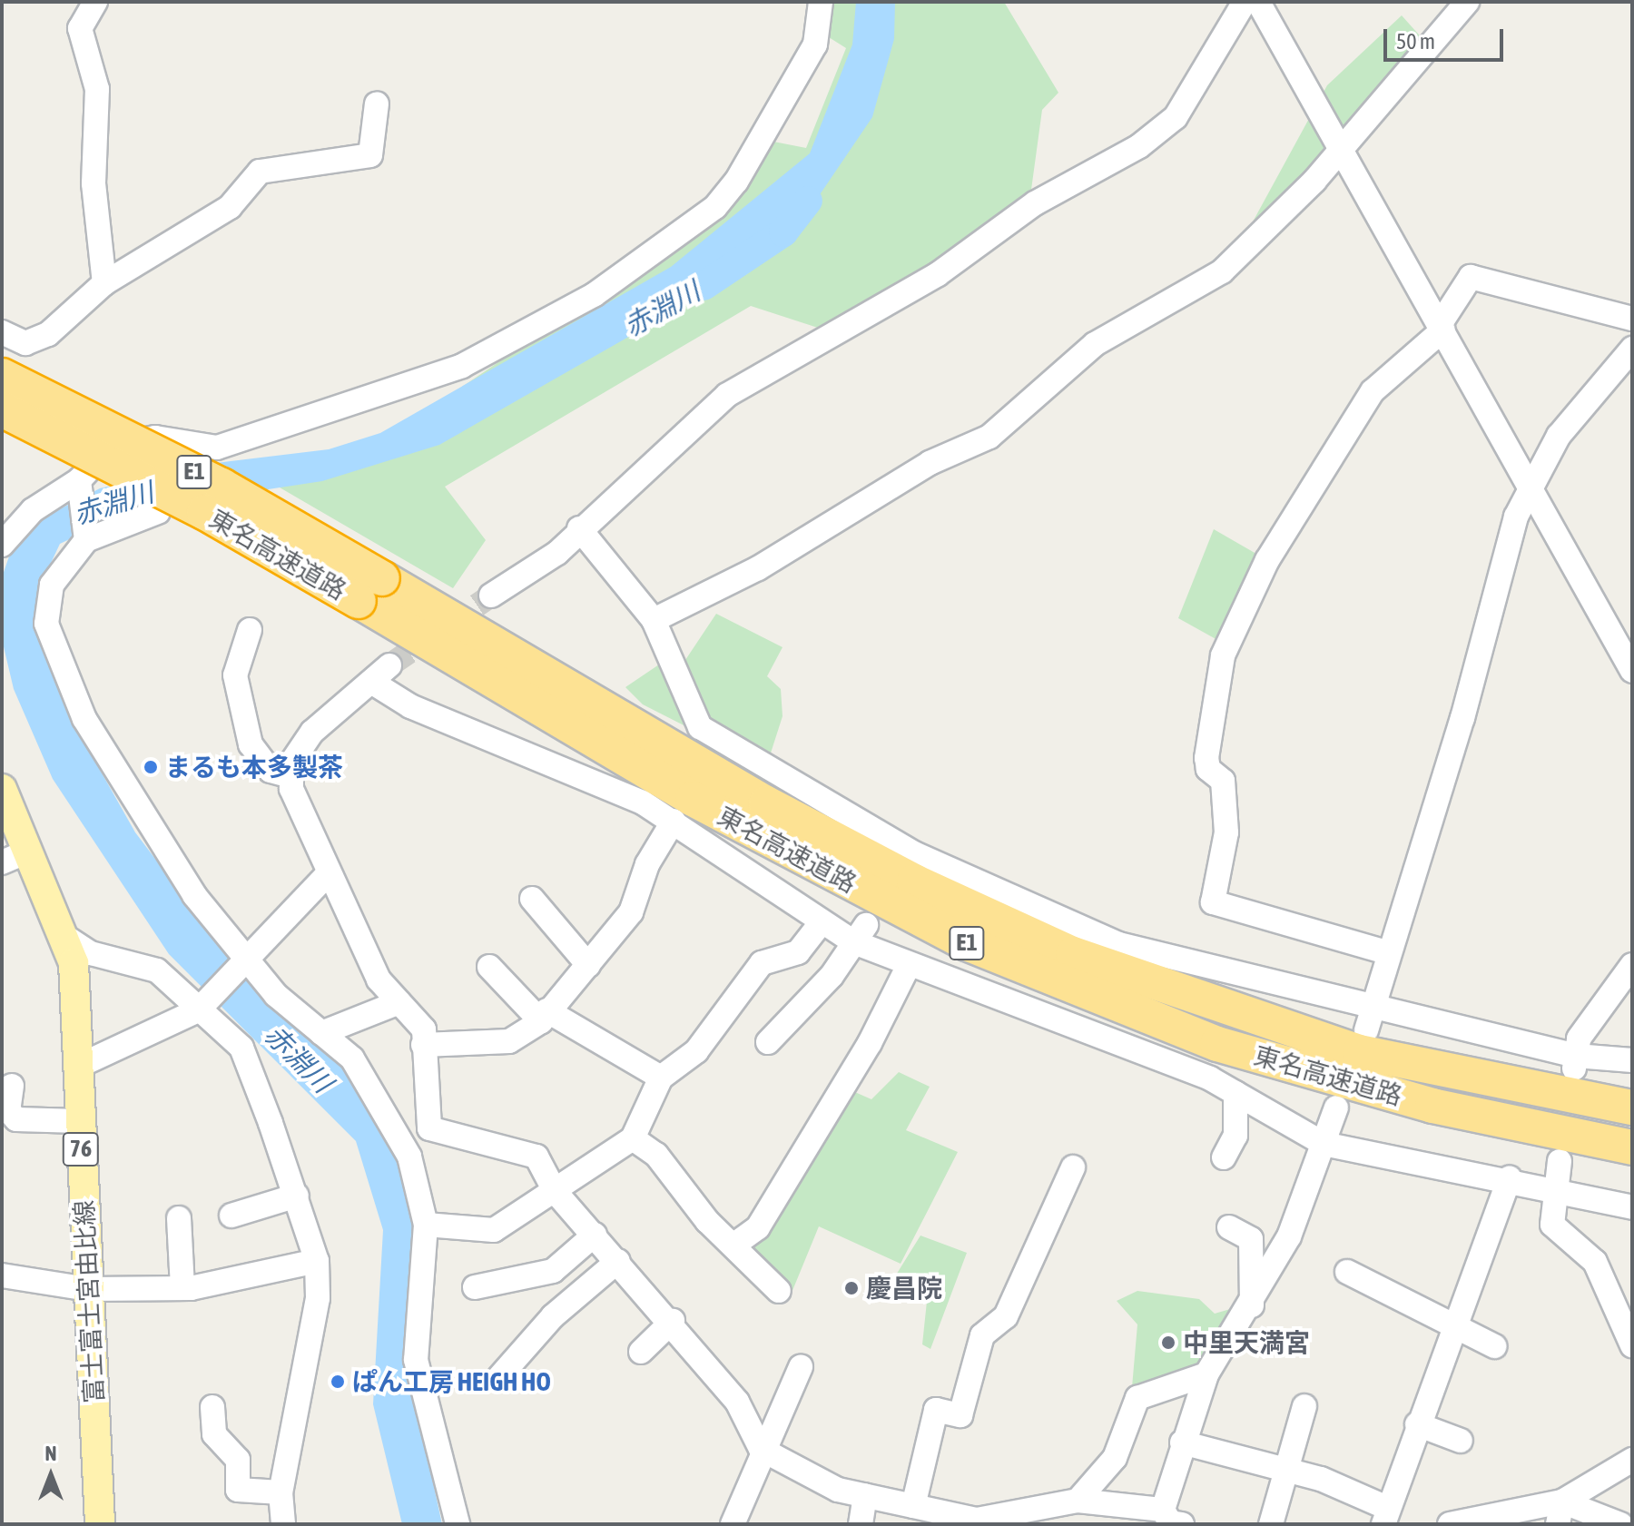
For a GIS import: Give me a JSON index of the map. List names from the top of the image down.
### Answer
{
  "streets": {
    "highway": ["E1", "東名高速道路"],
    "main road": ["76", "富士富士宮由比線"]
  },
  "water": ["赤淵川"],
  "places": [
    "まるも本多製茶",
    "慶昌院",
    "中里天満宮",
    "ぱん工房 HEIGH HO"
  ],
  "scale_bar": "50 m",
  "north": "top"
}
